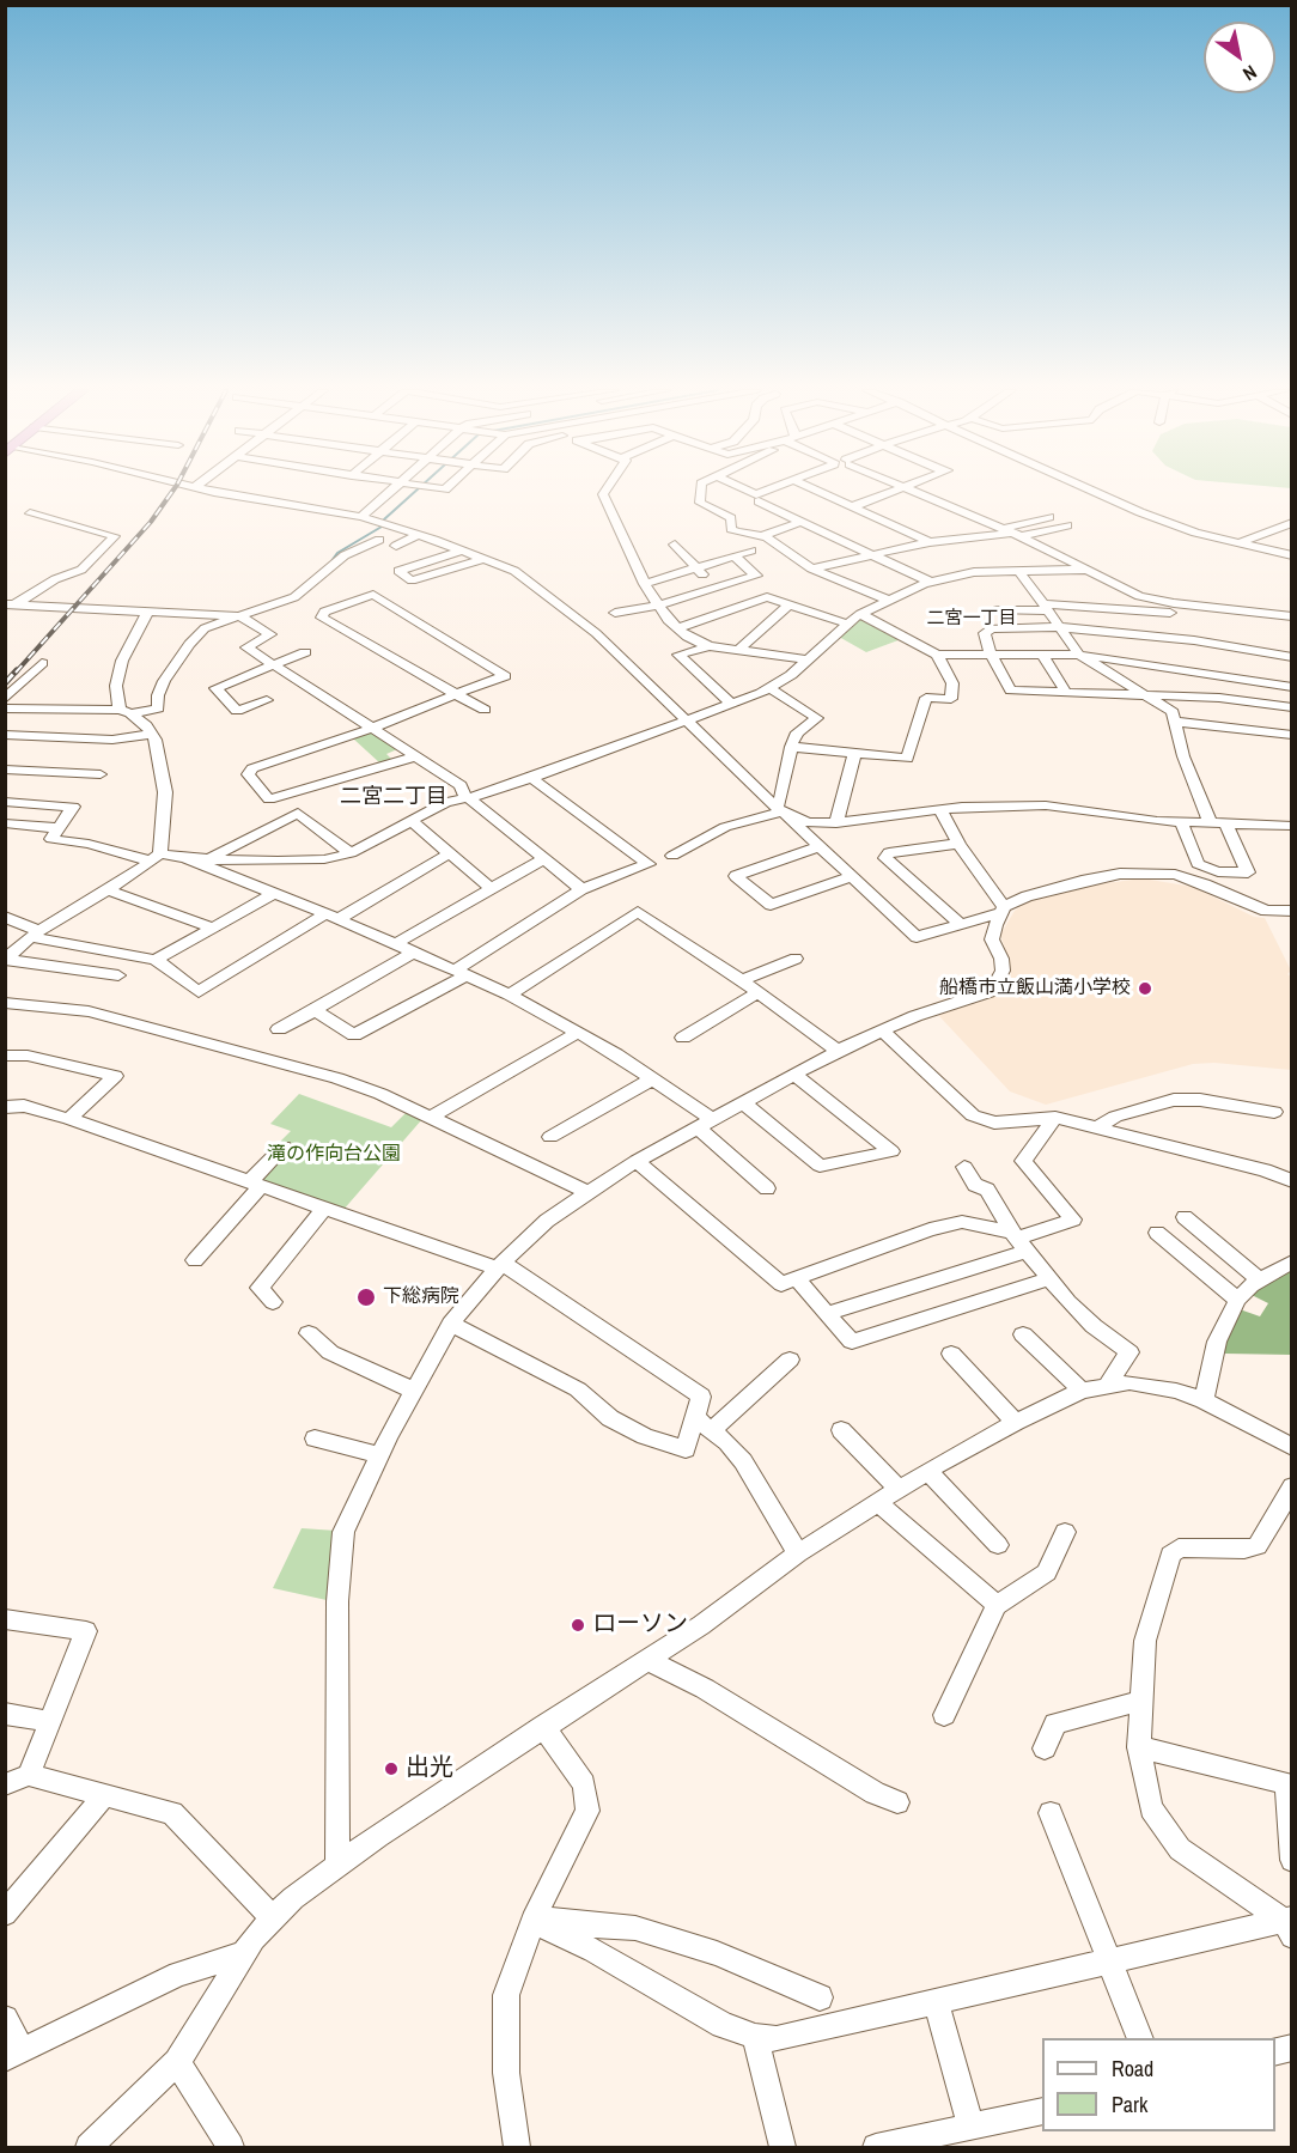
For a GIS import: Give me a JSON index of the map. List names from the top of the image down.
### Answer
{
  "districts": ["二宮一丁目", "二宮二丁目"],
  "parks": ["滝の作向台公園"],
  "places": [
    "船橋市立飯山満小学校",
    "下総病院",
    "ローソン",
    "出光"
  ],
  "legend": ["Road", "Park"],
  "north": "bottom right"
}
